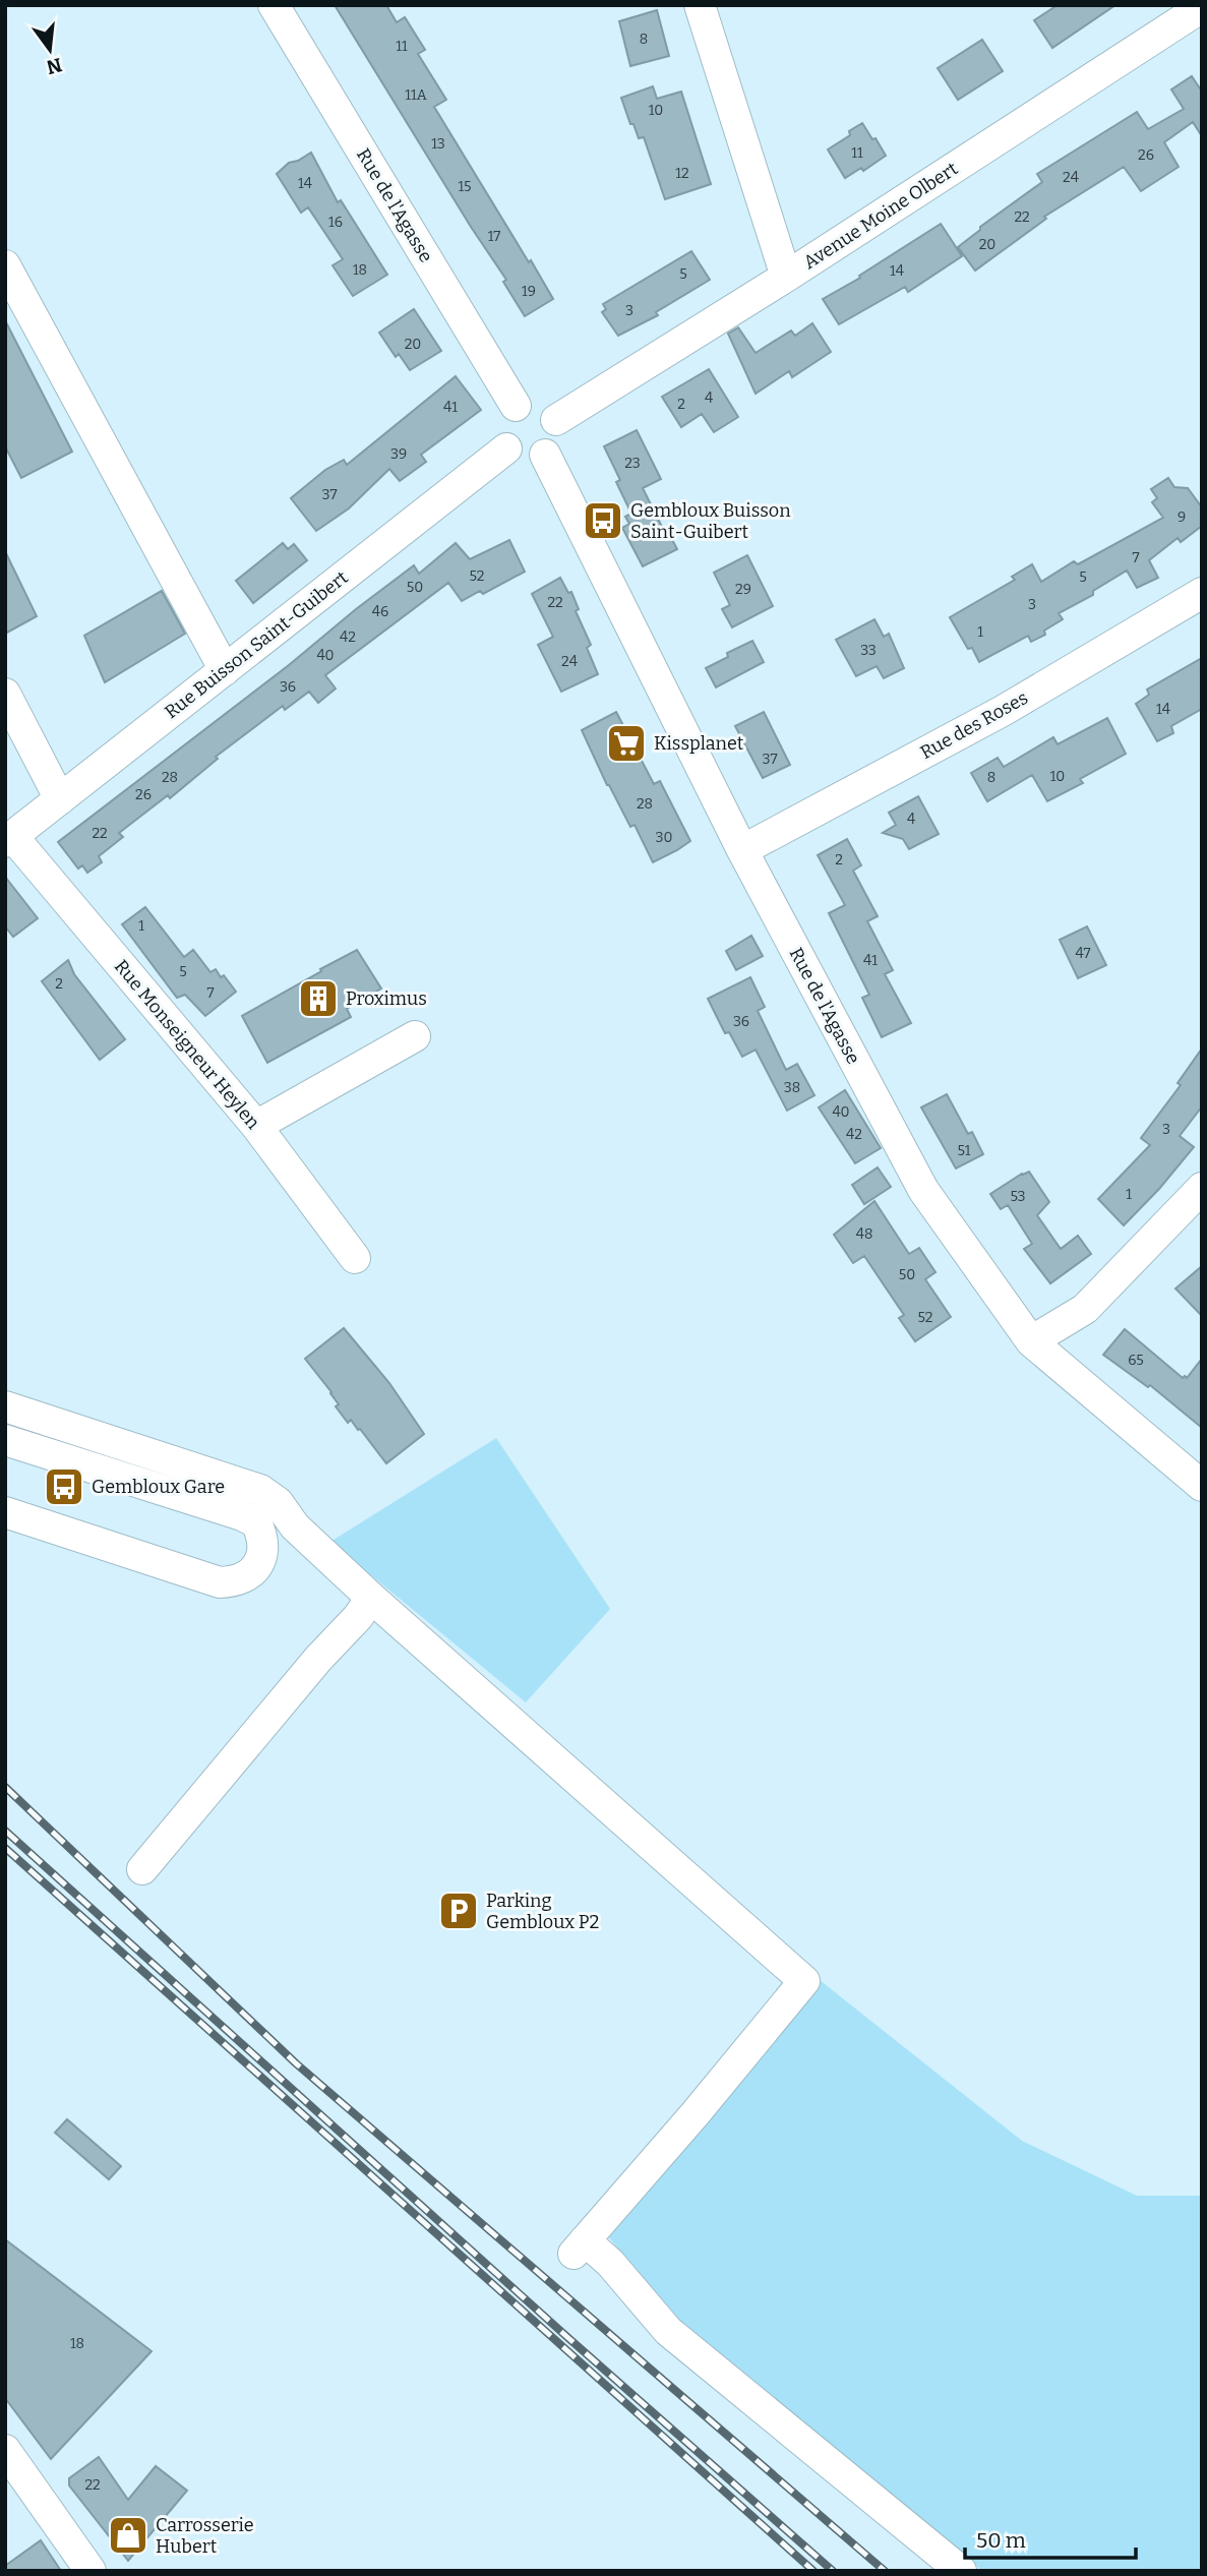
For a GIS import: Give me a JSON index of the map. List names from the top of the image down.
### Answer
{
  "streets": {
    "street": [
      "Rue de l'Agasse",
      "Avenue Moine Olbert",
      "Rue Buisson Saint-Guibert",
      "Rue des Roses",
      "Rue Monseigneur Heylen"
    ]
  },
  "crossings": [
    ["Rue de l'Agasse", "Avenue Moine Olbert"],
    ["Rue de l'Agasse", "Rue Buisson Saint-Guibert"],
    ["Rue de l'Agasse", "Rue des Roses"],
    ["Avenue Moine Olbert", "Rue Buisson Saint-Guibert"],
    ["Rue Buisson Saint-Guibert", "Rue Monseigneur Heylen"]
  ],
  "places": {
    "bus stop": ["Gembloux Buisson Saint-Guibert", "Gembloux Gare"],
    "supermarket": ["Kissplanet"],
    "building": ["Proximus"],
    "parking": ["Parking Gembloux P2"],
    "shop": ["Carrosserie Hubert"]
  },
  "house_numbers": [
    "8",
    "11",
    "11A",
    "10",
    "13",
    "11",
    "26",
    "12",
    "24",
    "14",
    "15",
    "22",
    "16",
    "17",
    "20",
    "18",
    "14",
    "5",
    "19",
    "3",
    "20",
    "4",
    "2",
    "41",
    "39",
    "23",
    "37",
    "9",
    "7",
    "52",
    "5",
    "50",
    "29",
    "22",
    "3",
    "46",
    "1",
    "42",
    "33",
    "40",
    "24",
    "36",
    "14",
    "37",
    "10",
    "28",
    "8",
    "26",
    "28",
    "4",
    "22",
    "30",
    "2",
    "1",
    "47",
    "41",
    "5",
    "2",
    "7",
    "36",
    "38",
    "40",
    "3",
    "42",
    "51",
    "1",
    "53",
    "48",
    "50",
    "52",
    "65",
    "18",
    "22"
  ],
  "scale_bar": "50 m",
  "north": "bottom"
}
